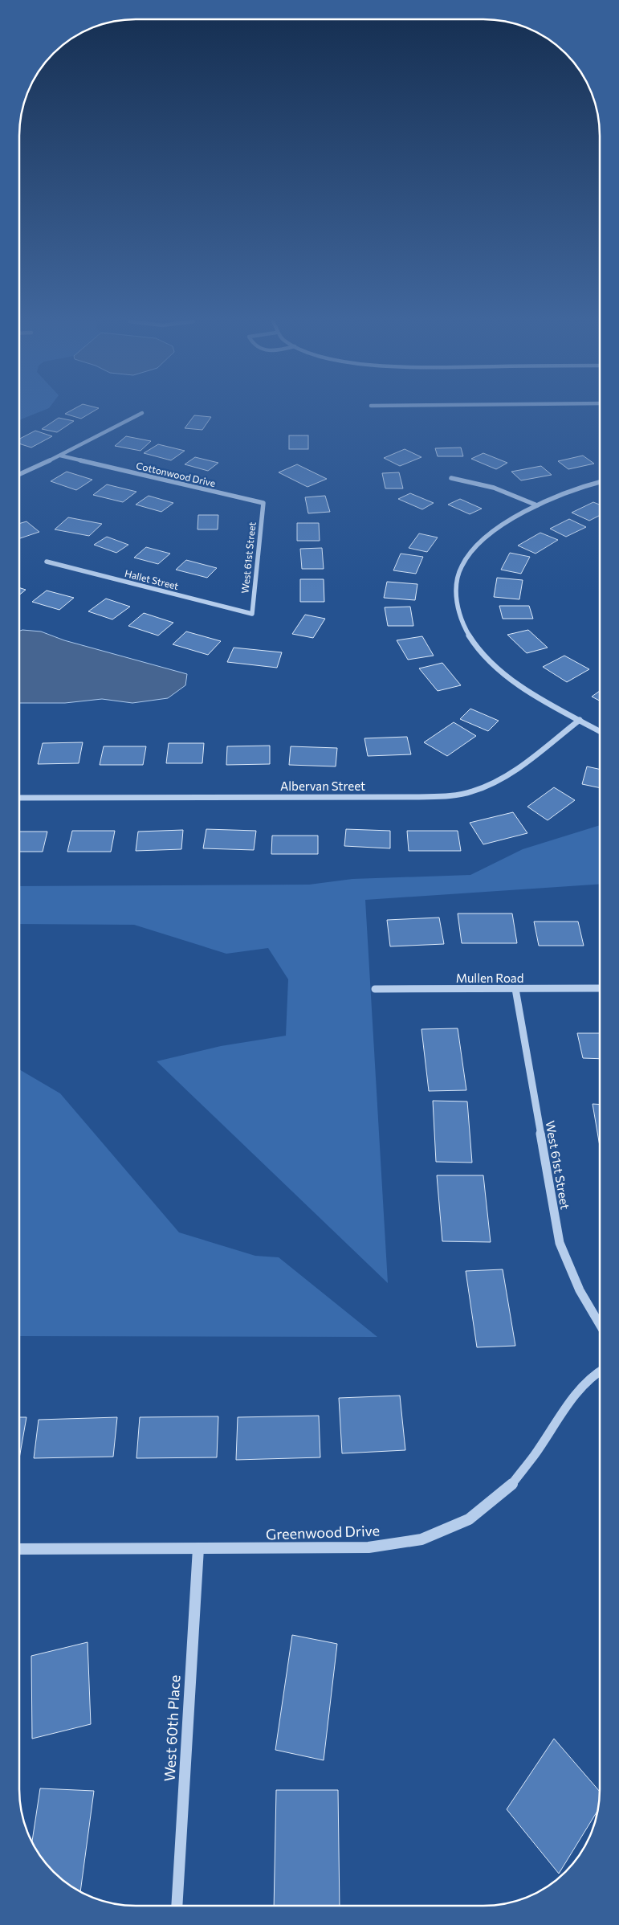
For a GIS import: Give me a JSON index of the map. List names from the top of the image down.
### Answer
{
  "streets": {
    "street": [
      "Cottonwood Drive",
      "West 61st Street",
      "Hallet Street",
      "Albervan Street",
      "Mullen Road",
      "Greenwood Drive",
      "West 60th Place"
    ]
  },
  "crossings": [
    ["Cottonwood Drive", "West 61st Street"],
    ["West 61st Street", "Hallet Street"],
    ["West 61st Street", "Mullen Road"],
    ["Greenwood Drive", "West 60th Place"]
  ]
}
